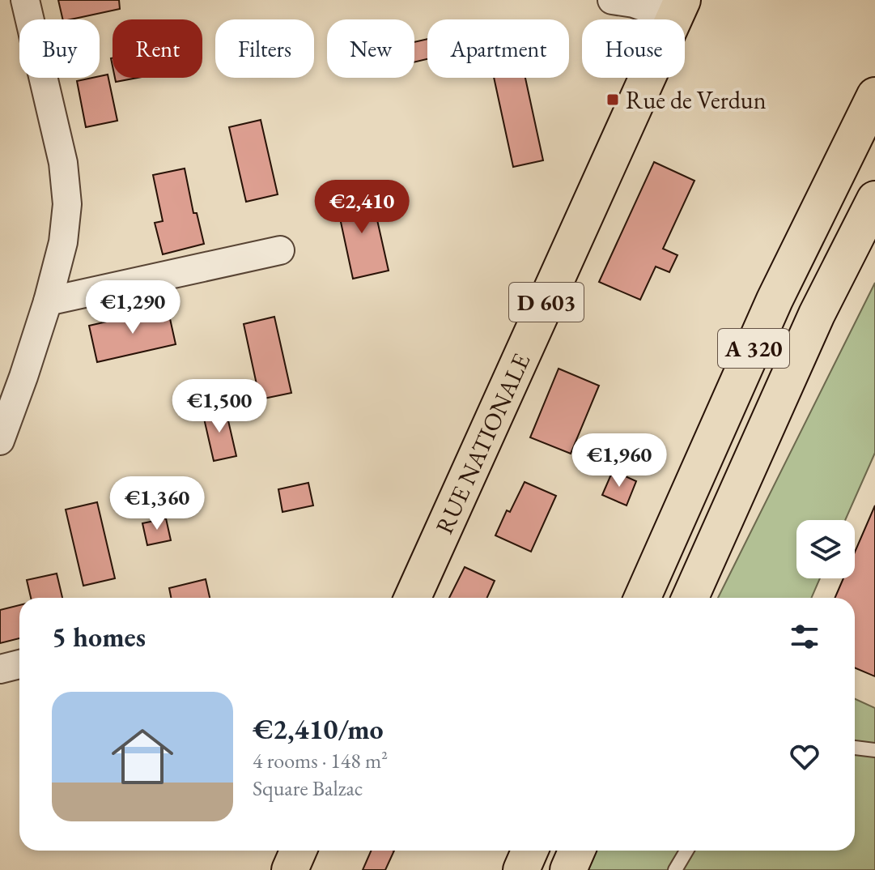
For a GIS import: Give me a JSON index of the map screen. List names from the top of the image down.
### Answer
{
  "streets": {
    "main road": ["D 603", "A 320", "RUE NATIONALE"]
  },
  "places": {
    "transit": ["Rue de Verdun"]
  },
  "page": {
    "chip": [
      "Buy",
      "Rent",
      "Filters",
      "New",
      "Apartment",
      "House"
    ],
    "price": [
      "€2,410",
      "€1,290",
      "€1,500",
      "€1,960",
      "€1,360"
    ],
    "heading": "5 homes",
    "list": [
      {
        "name": "€2,410/mo",
        "note": "4 rooms · 148 m² · Square Balzac"
      }
    ]
  }
}
